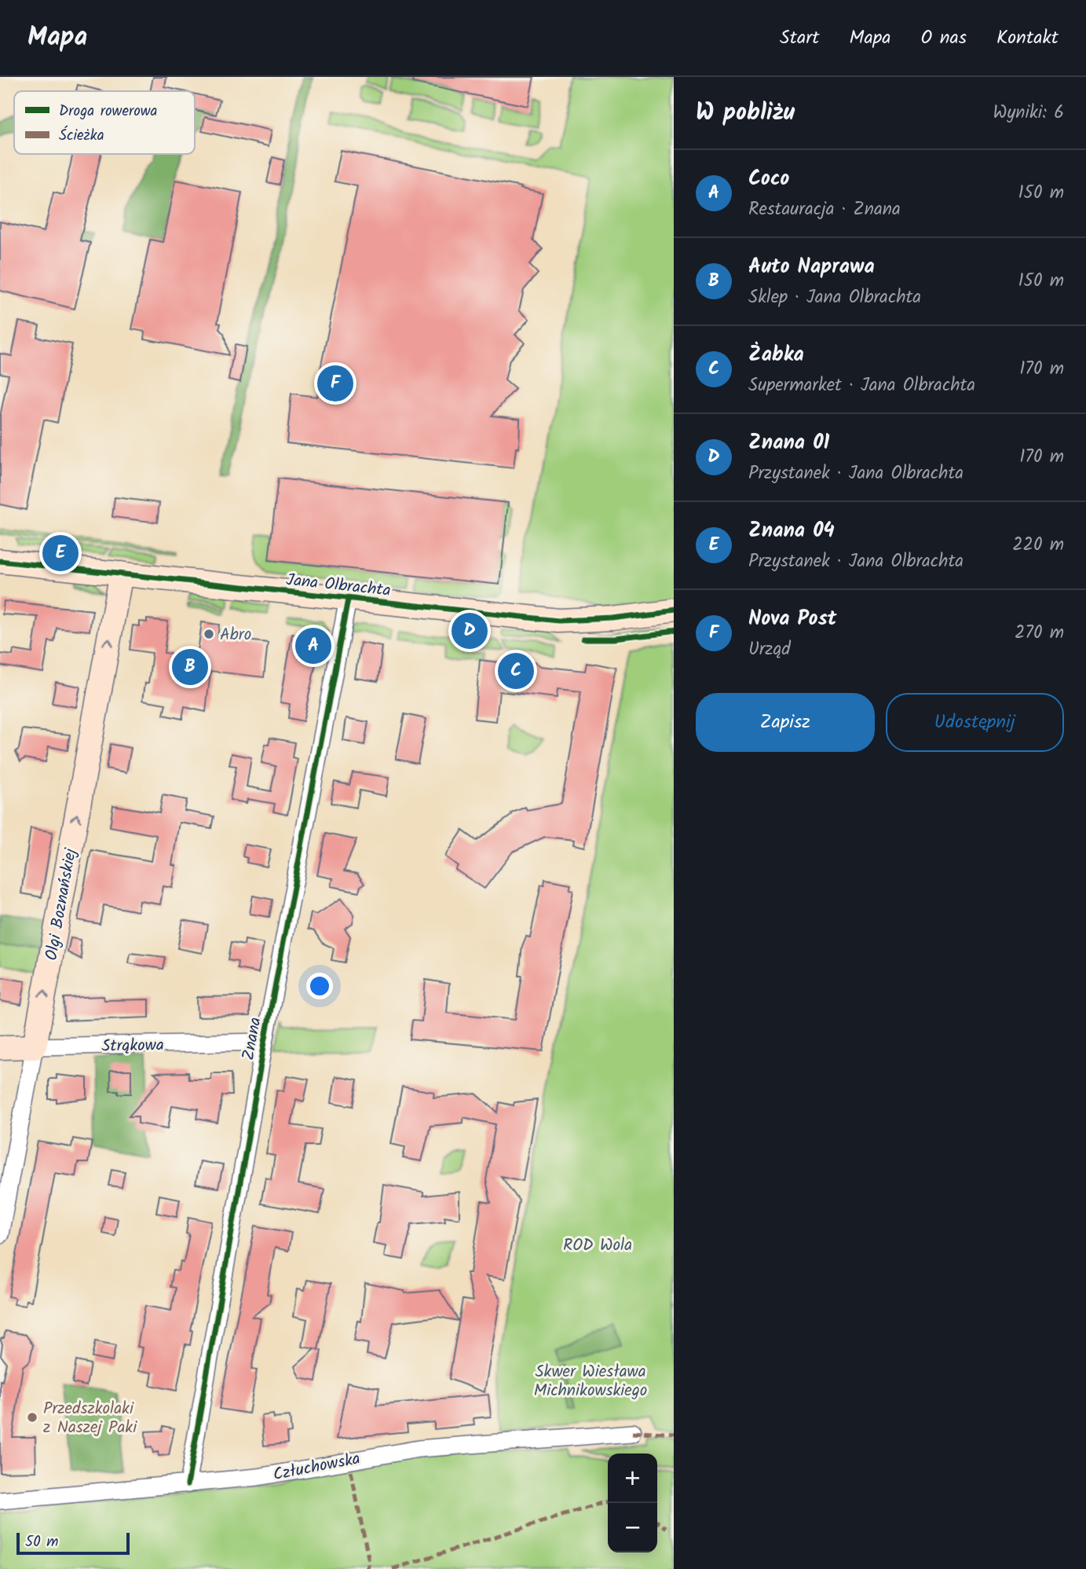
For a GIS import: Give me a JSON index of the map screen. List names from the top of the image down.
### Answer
{
  "streets": {
    "street": [
      "Jana Olbrachta",
      "Olgi Boznańskiej",
      "Znana",
      "Strąkowa",
      "Człuchowska"
    ]
  },
  "crossings": [
    ["Jana Olbrachta", "Olgi Boznańskiej"],
    ["Jana Olbrachta", "Znana"],
    ["Olgi Boznańskiej", "Strąkowa"],
    ["Znana", "Strąkowa"],
    ["Znana", "Człuchowska"]
  ],
  "one_way": ["Olgi Boznańskiej"],
  "parks": ["ROD Wola", "Skwer Wiesława Michnikowskiego"],
  "places": ["Abro", "Przedszkolaki z Naszej Paki"],
  "legend": ["Droga rowerowa", "Ścieżka"],
  "scale_bar": "50 m",
  "page": {
    "header": "Mapa",
    "nav": [
      "Start",
      "Mapa",
      "O nas",
      "Kontakt"
    ],
    "heading": ["W pobliżu", "Wyniki: 6"],
    "list": [
      {
        "mark": "A",
        "name": "Coco",
        "note": "Restauracja · Znana",
        "value": "150 m"
      },
      {
        "mark": "B",
        "name": "Auto Naprawa",
        "note": "Sklep · Jana Olbrachta",
        "value": "150 m"
      },
      {
        "mark": "C",
        "name": "Żabka",
        "note": "Supermarket · Jana Olbrachta",
        "value": "170 m"
      },
      {
        "mark": "D",
        "name": "Znana 01",
        "note": "Przystanek · Jana Olbrachta",
        "value": "170 m"
      },
      {
        "mark": "E",
        "name": "Znana 04",
        "note": "Przystanek · Jana Olbrachta",
        "value": "220 m"
      },
      {
        "mark": "F",
        "name": "Nova Post",
        "note": "Urząd",
        "value": "270 m"
      }
    ],
    "pins": [
      "F",
      "E",
      "D",
      "A",
      "B",
      "C"
    ],
    "buttons": ["Zapisz", "Udostępnij"],
    "map_buttons": ["+", "−"],
    "scale": "50 m"
  }
}
